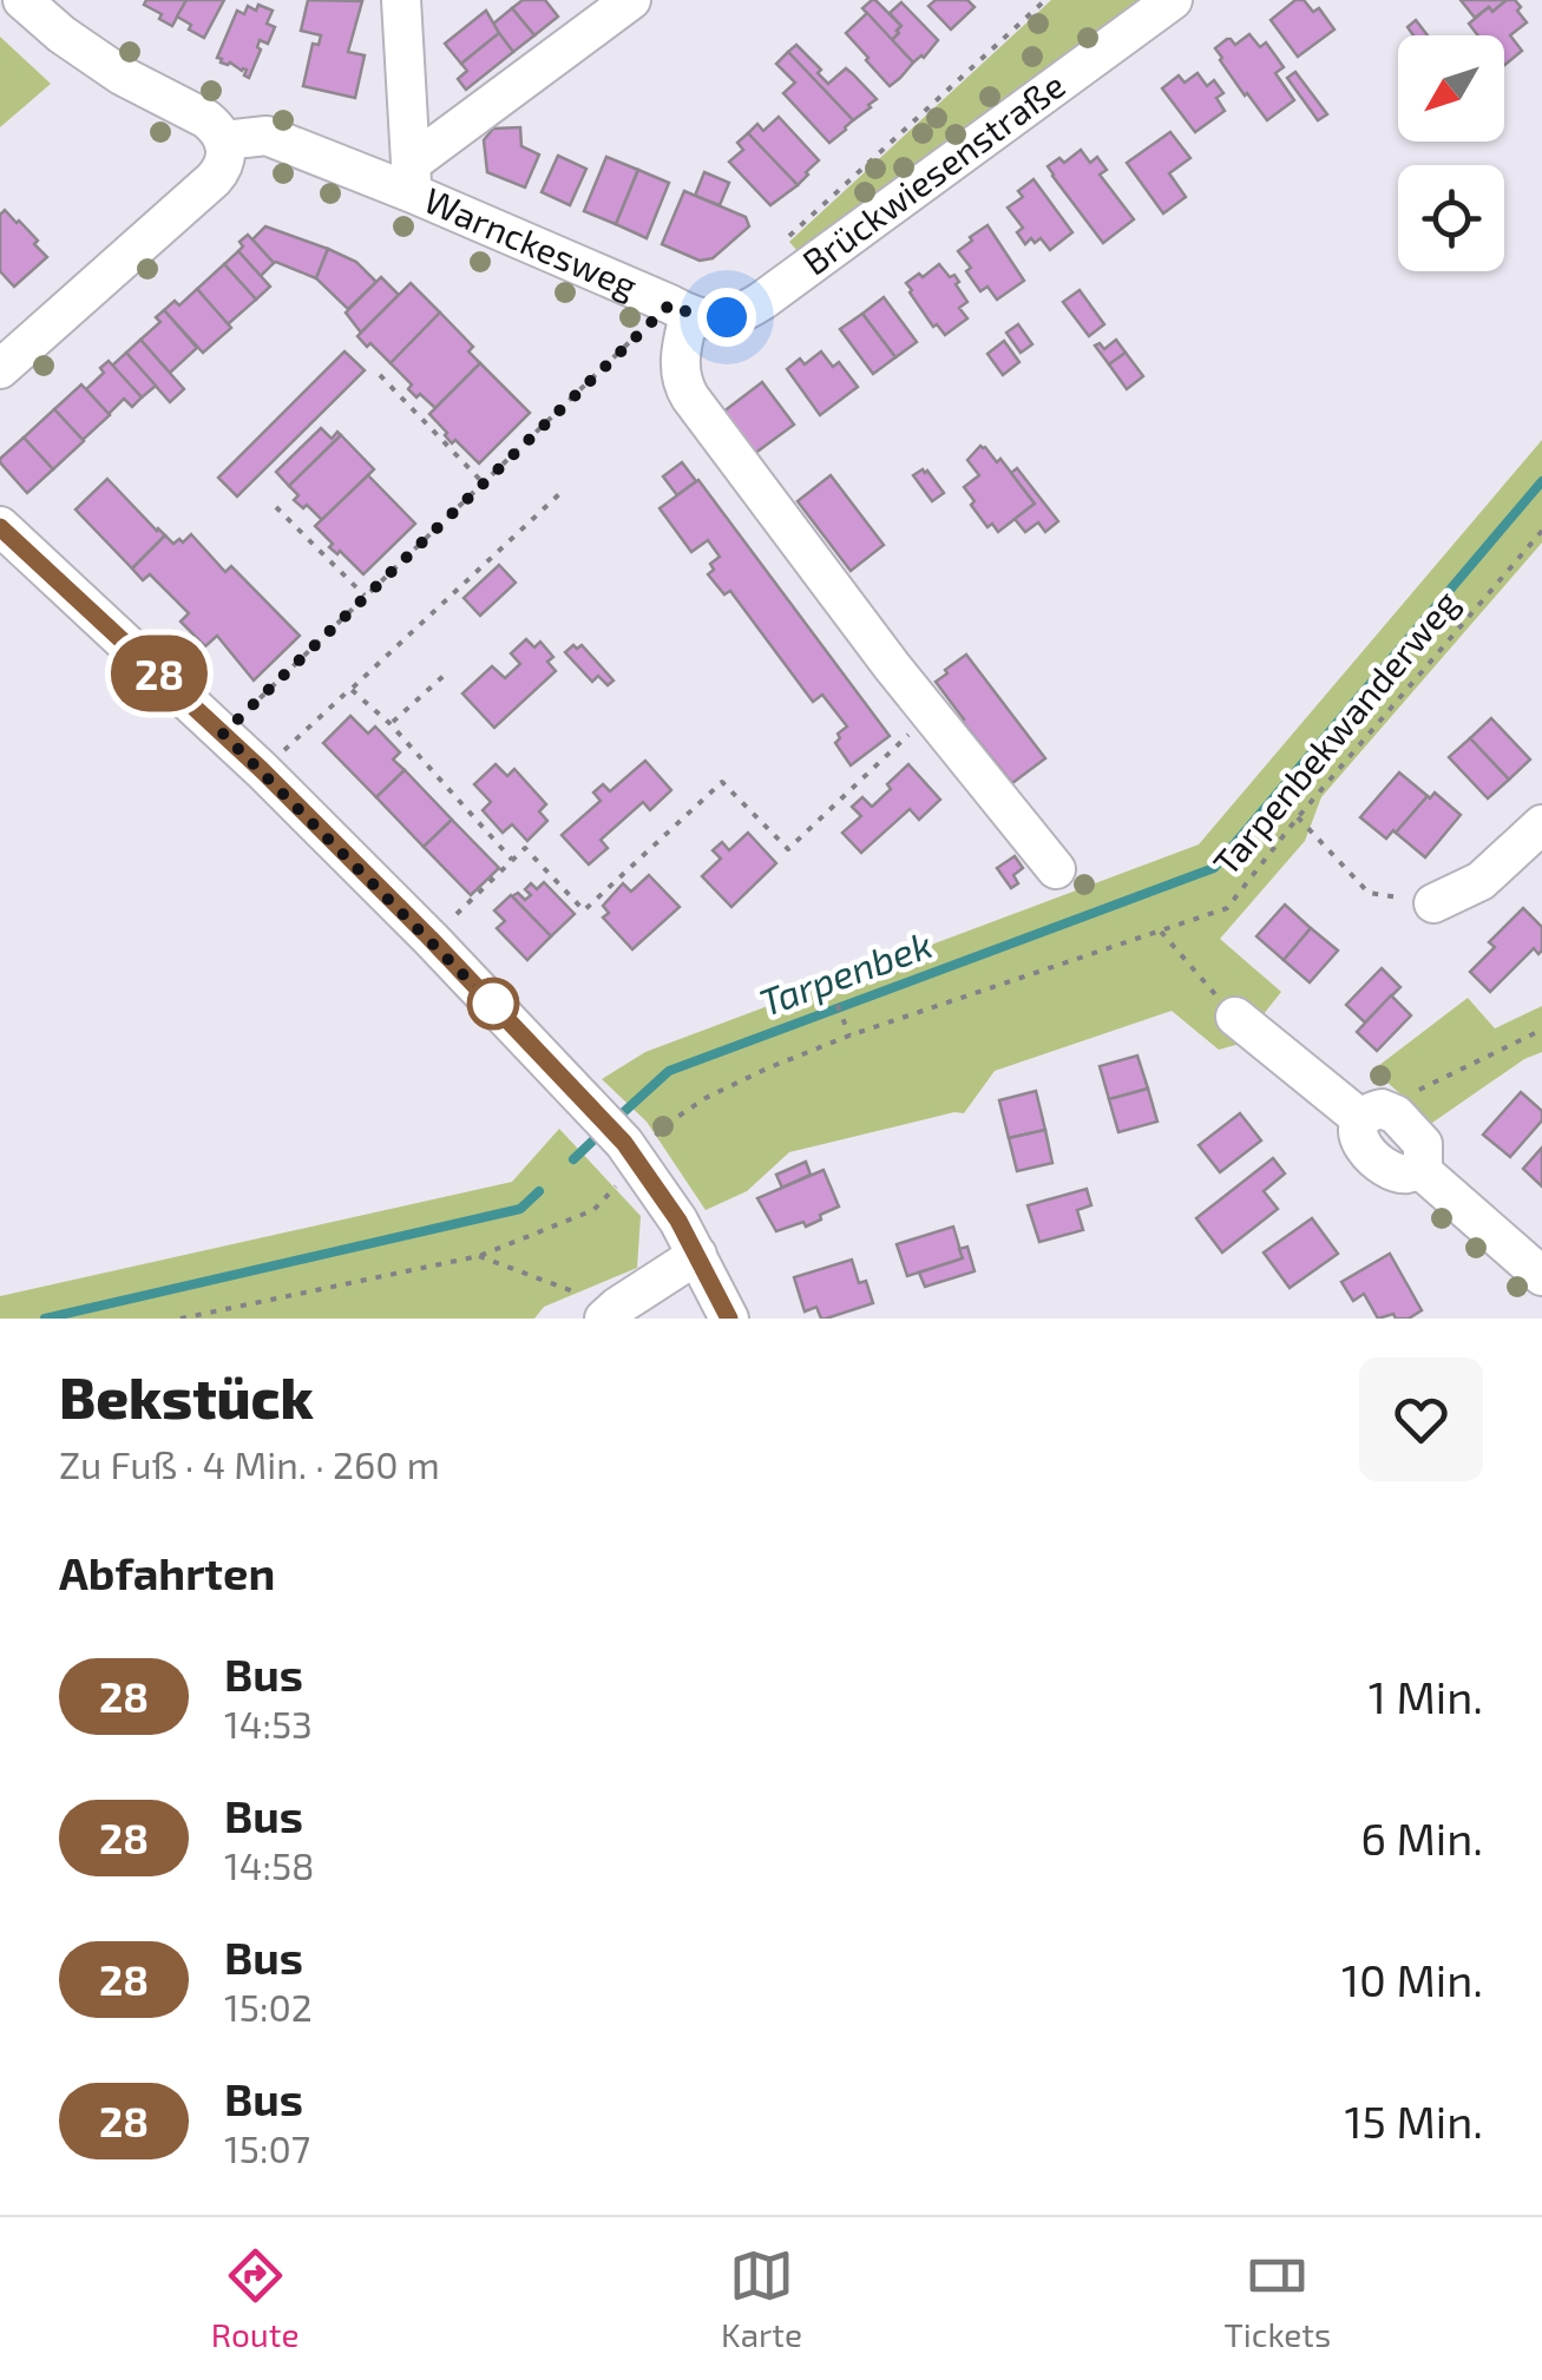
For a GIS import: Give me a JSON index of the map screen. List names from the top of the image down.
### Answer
{
  "streets": {
    "street": ["Brückwiesenstraße", "Warnckesweg"],
    "path": ["Tarpenbekwanderweg"]
  },
  "crossings": [
    ["Brückwiesenstraße", "Warnckesweg"]
  ],
  "water": ["Tarpenbek"],
  "lines": ["bus line 28"],
  "north": "bottom left",
  "page": {
    "on_map": "28",
    "heading": [
      ["Bekstück", "Zu Fuß · 4 Min. · 260 m"],
      "Abfahrten"
    ],
    "list": [
      {
        "mark": "28",
        "name": "Bus",
        "note": "14:53",
        "value": "1 Min."
      },
      {
        "mark": "28",
        "name": "Bus",
        "note": "14:58",
        "value": "6 Min."
      },
      {
        "mark": "28",
        "name": "Bus",
        "note": "15:02",
        "value": "10 Min."
      },
      {
        "mark": "28",
        "name": "Bus",
        "note": "15:07",
        "value": "15 Min."
      }
    ],
    "tabs": ["Route", "Karte", "Tickets"]
  }
}
